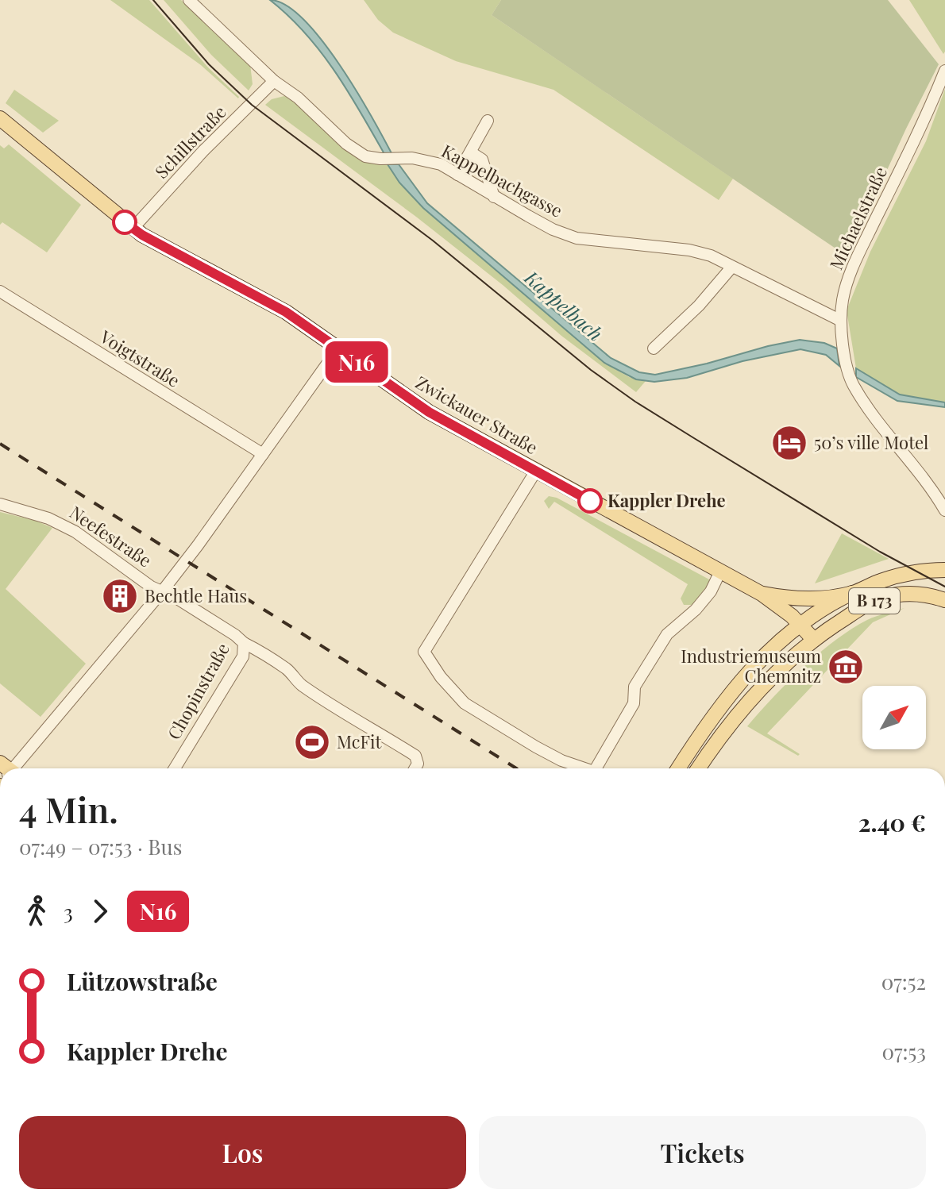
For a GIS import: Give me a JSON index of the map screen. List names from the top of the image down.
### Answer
{
  "streets": {
    "main road": ["Zwickauer Straße", "B 173"],
    "street": [
      "Schillstraße",
      "Kappelbachgasse",
      "Michaelstraße",
      "Voigtstraße",
      "Neefestraße",
      "Chopinstraße"
    ]
  },
  "crossings": [
    ["Schillstraße", "Kappelbachgasse"],
    ["Schillstraße", "Zwickauer Straße"],
    ["Kappelbachgasse", "Michaelstraße"],
    ["Zwickauer Straße", "B 173"],
    ["Neefestraße", "Chopinstraße"]
  ],
  "water": ["Kappelbach"],
  "places": {
    "hotel": ["50’s ville Motel"],
    "other": ["Kappler Drehe"],
    "building": ["Bechtle Haus"],
    "museum": ["Industriemuseum Chemnitz"],
    "sports": ["McFit"]
  },
  "lines": ["bus line N16"],
  "north": "top right",
  "page": {
    "on_map": "N16",
    "heading": ["4 Min.", "07:49 – 07:53 · Bus", "2.40 €"],
    "legs": ["3", "N16"],
    "list": [
      {
        "name": "Lützowstraße",
        "value": "07:52"
      },
      {
        "name": "Kappler Drehe",
        "value": "07:53"
      }
    ],
    "buttons": ["Los", "Tickets"]
  }
}
